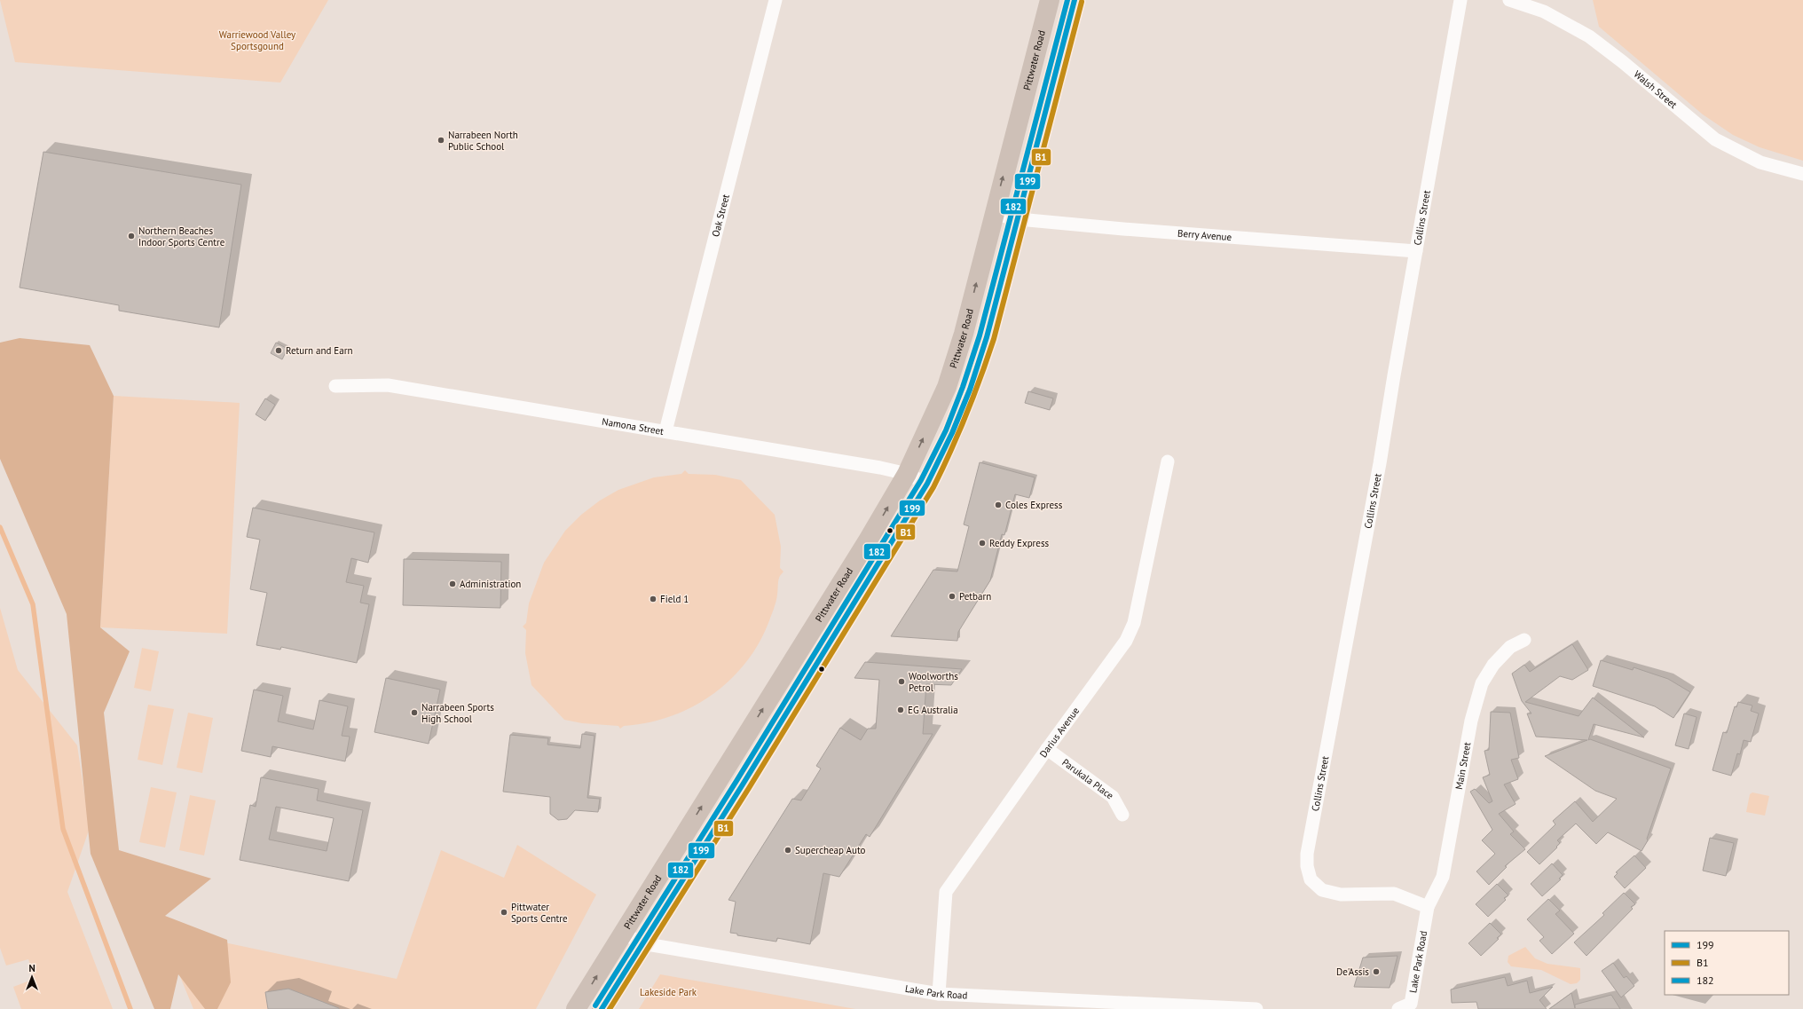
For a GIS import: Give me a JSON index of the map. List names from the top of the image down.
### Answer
{
  "streets": {
    "highway": ["Pittwater Road"],
    "street": [
      "Walsh Street",
      "Oak Street",
      "Collins Street",
      "Berry Avenue",
      "Namona Street",
      "Darius Avenue",
      "Main Street",
      "Parukala Place",
      "Lake Park Road"
    ]
  },
  "crossings": [
    ["Pittwater Road", "Berry Avenue"],
    ["Pittwater Road", "Namona Street"],
    ["Pittwater Road", "Lake Park Road"],
    ["Oak Street", "Namona Street"],
    ["Collins Street", "Berry Avenue"],
    ["Collins Street", "Main Street"],
    ["Collins Street", "Lake Park Road"],
    ["Darius Avenue", "Parukala Place"],
    ["Darius Avenue", "Lake Park Road"],
    ["Main Street", "Lake Park Road"]
  ],
  "parks": ["Warriewood Valley Sportsgound", "Lakeside Park"],
  "places": [
    "Narrabeen North Public School",
    "Northern Beaches Indoor Sports Centre",
    "Return and Earn",
    "Coles Express",
    "Reddy Express",
    "Administration",
    "Petbarn",
    "Field 1",
    "Woolworths Petrol",
    "EG Australia",
    "Narrabeen Sports High School",
    "Supercheap Auto",
    "Pittwater Sports Centre",
    "De'Assis"
  ],
  "lines": ["transit line 199", "transit line 182", "transit line B1"],
  "legend": ["199", "B1", "182"],
  "north": "top"
}
